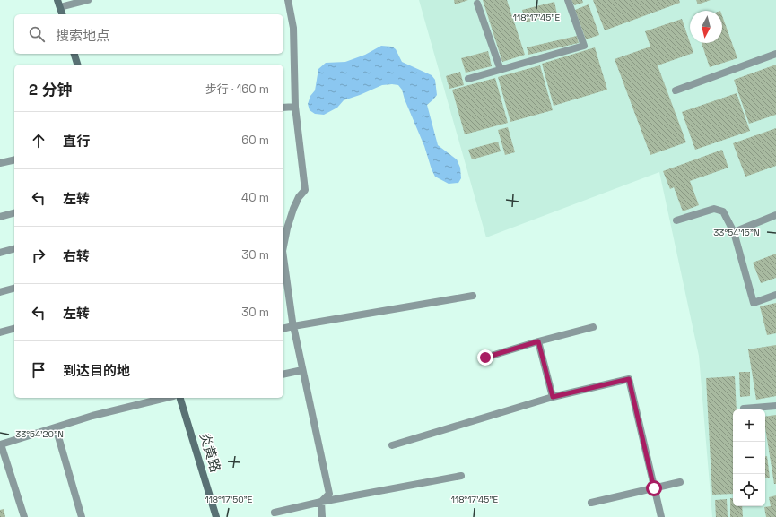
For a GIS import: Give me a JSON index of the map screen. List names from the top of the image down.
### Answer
{
  "streets": {
    "street": ["炎黄路"]
  },
  "north": "bottom",
  "page": {
    "search": "搜索地点",
    "heading": ["2 分钟", "步行 · 160 m"],
    "list": [
      ["直行", "60 m"],
      ["左转", "40 m"],
      ["右转", "30 m"],
      ["左转", "30 m"],
      "到达目的地"
    ],
    "map_buttons": ["+", "−"]
  },
  "coordinates": [
    "118°17'45\"E",
    "33°54'15\"N",
    "33°54'20\"N",
    "118°17'50\"E"
  ]
}
